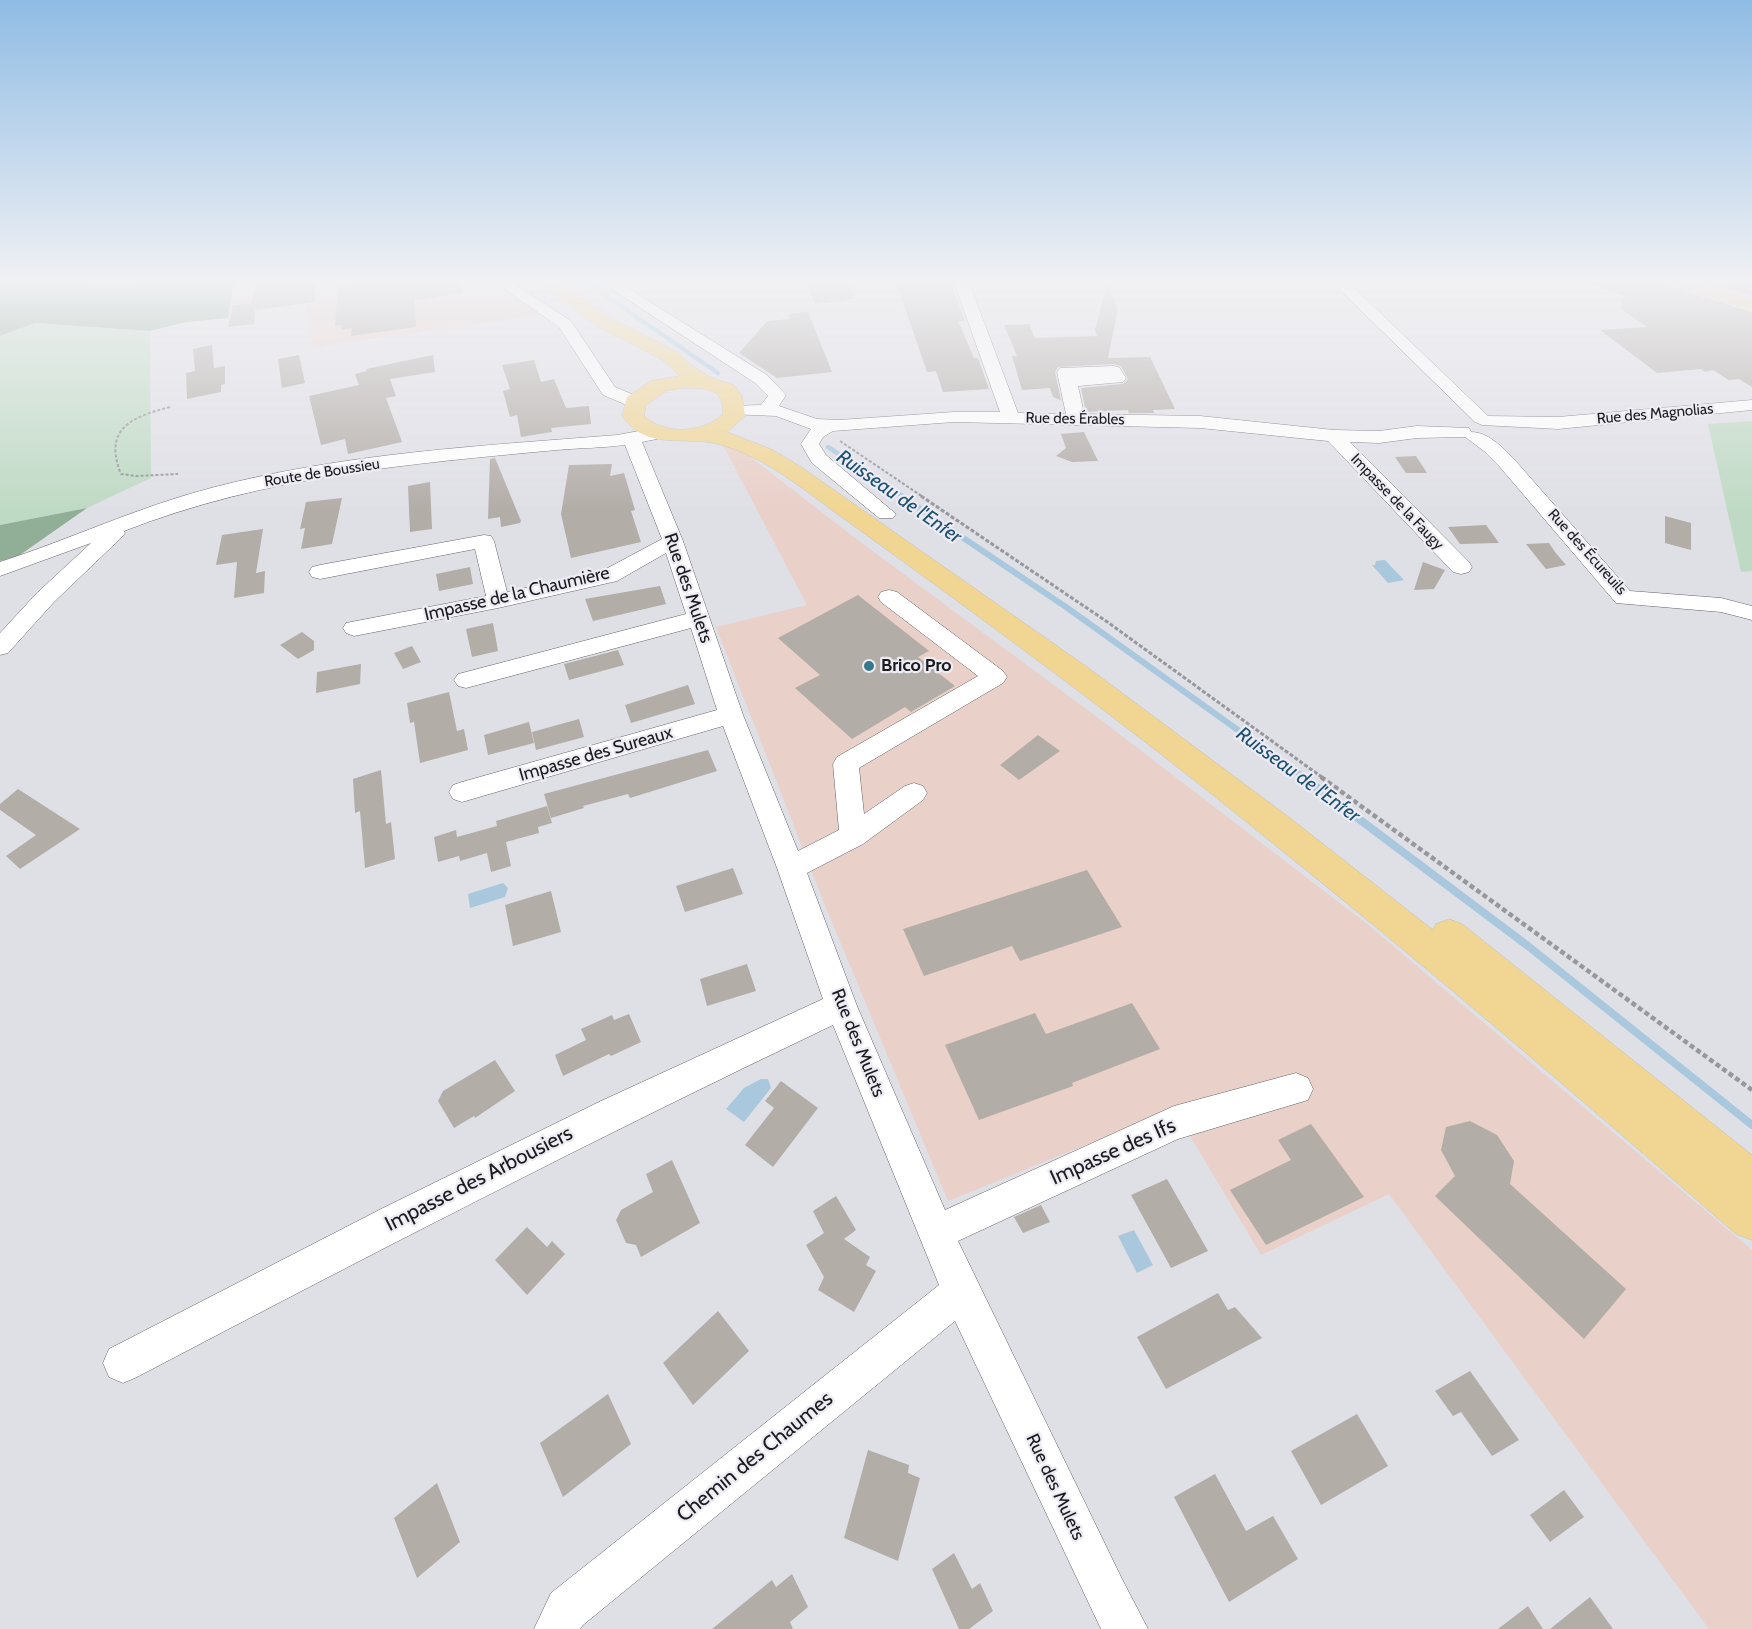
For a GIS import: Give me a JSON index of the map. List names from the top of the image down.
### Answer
{
  "streets": {
    "street": [
      "Rue des Magnolias",
      "Rue des Érables",
      "Route de Boussieu",
      "Impasse de la Faugy",
      "Rue des Écureuils",
      "Rue des Mulets",
      "Impasse de la Chaumière",
      "Impasse des Sureaux",
      "Impasse des Ifs",
      "Impasse des Arbousiers",
      "Chemin des Chaumes"
    ]
  },
  "crossings": [
    ["Rue des Magnolias", "Rue des Érables"],
    ["Rue des Magnolias", "Rue des Écureuils"],
    ["Rue des Érables", "Impasse de la Faugy"],
    ["Rue des Érables", "Rue des Écureuils"],
    ["Route de Boussieu", "Rue des Mulets"],
    ["Rue des Mulets", "Impasse de la Chaumière"],
    ["Rue des Mulets", "Impasse des Sureaux"],
    ["Rue des Mulets", "Impasse des Ifs"],
    ["Rue des Mulets", "Impasse des Arbousiers"],
    ["Rue des Mulets", "Chemin des Chaumes"]
  ],
  "water": ["Ruisseau de l'Enfer"],
  "places": ["Brico Pro"]
}
